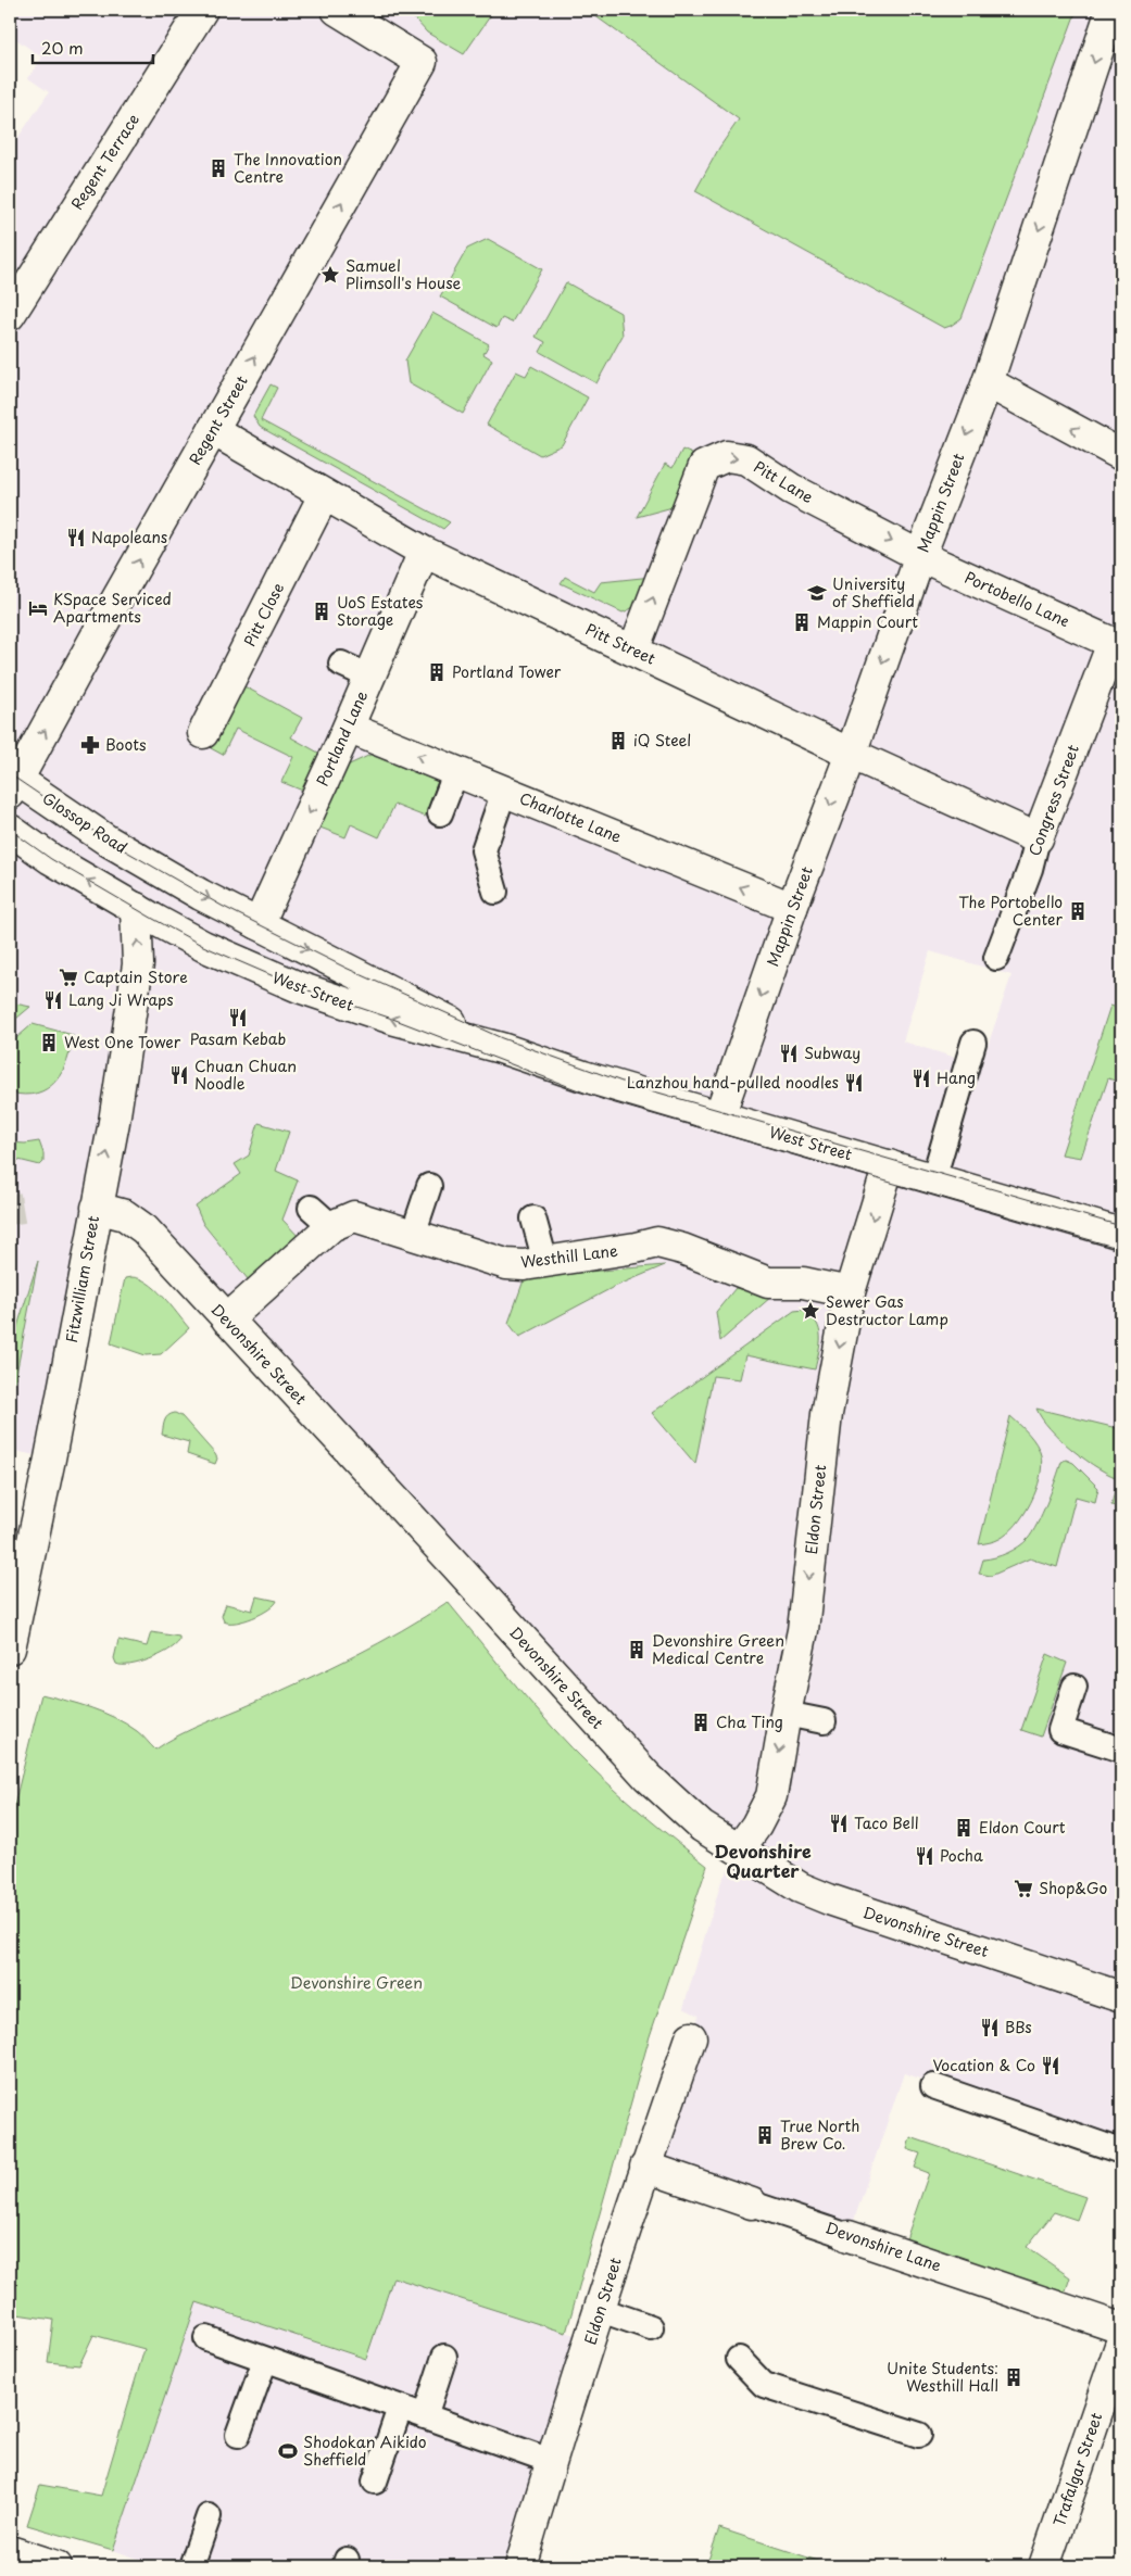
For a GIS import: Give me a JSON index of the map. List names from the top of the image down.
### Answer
{
  "streets": {
    "street": [
      "Regent Terrace",
      "Regent Street",
      "Pitt Lane",
      "Mappin Street",
      "Portobello Lane",
      "Pitt Close",
      "Pitt Street",
      "Portland Lane",
      "Congress Street",
      "Charlotte Lane",
      "Glossop Road",
      "West Street",
      "Westhill Lane",
      "Fitzwilliam Street",
      "Devonshire Street",
      "Eldon Street",
      "Devonshire Lane",
      "Trafalgar Street"
    ]
  },
  "crossings": [
    ["Regent Street", "Pitt Street"],
    ["Regent Street", "Glossop Road"],
    ["Pitt Lane", "Mappin Street"],
    ["Pitt Lane", "Portobello Lane"],
    ["Pitt Lane", "Pitt Street"],
    ["Mappin Street", "Portobello Lane"],
    ["Mappin Street", "Pitt Street"],
    ["Mappin Street", "Charlotte Lane"],
    ["Mappin Street", "West Street"],
    ["Portobello Lane", "Congress Street"],
    ["Pitt Close", "Pitt Street"],
    ["Pitt Street", "Portland Lane"],
    ["Pitt Street", "Congress Street"],
    ["Portland Lane", "Charlotte Lane"],
    ["Portland Lane", "West Street"],
    ["Glossop Road", "West Street"],
    ["West Street", "Fitzwilliam Street"],
    ["West Street", "Eldon Street"],
    ["Westhill Lane", "Devonshire Street"],
    ["Westhill Lane", "Eldon Street"],
    ["Fitzwilliam Street", "Devonshire Street"],
    ["Devonshire Street", "Eldon Street"],
    ["Eldon Street", "Devonshire Lane"]
  ],
  "one_way": [
    "Regent Street",
    "Mappin Street",
    "Portland Lane",
    "Charlotte Lane",
    "Fitzwilliam Street",
    "Eldon Street"
  ],
  "districts": ["Devonshire Quarter"],
  "parks": ["Devonshire Green"],
  "places": {
    "building": [
      "The Innovation Centre",
      "UoS Estates Storage",
      "Mappin Court",
      "Portland Tower",
      "iQ Steel",
      "The Portobello Center",
      "West One Tower",
      "Devonshire Green Medical Centre",
      "Cha Ting",
      "Eldon Court",
      "True North Brew Co.",
      "Unite Students: Westhill Hall"
    ],
    "place": ["Samuel Plimsoll's House", "Sewer Gas Destructor Lamp"],
    "restaurant": [
      "Napoleans",
      "Lang Ji Wraps",
      "Pasam Kebab",
      "Subway",
      "Chuan Chuan Noodle",
      "Hang",
      "Lanzhou hand-pulled noodles",
      "Taco Bell",
      "Pocha",
      "BBs",
      "Vocation & Co"
    ],
    "school or university": ["University of Sheffield"],
    "hotel": ["KSpace Serviced Apartments"],
    "pharmacy": ["Boots"],
    "supermarket": ["Captain Store", "Shop&Go"],
    "sports": ["Shodokan Aikido Sheffield"]
  },
  "scale_bar": "20 m"
}
